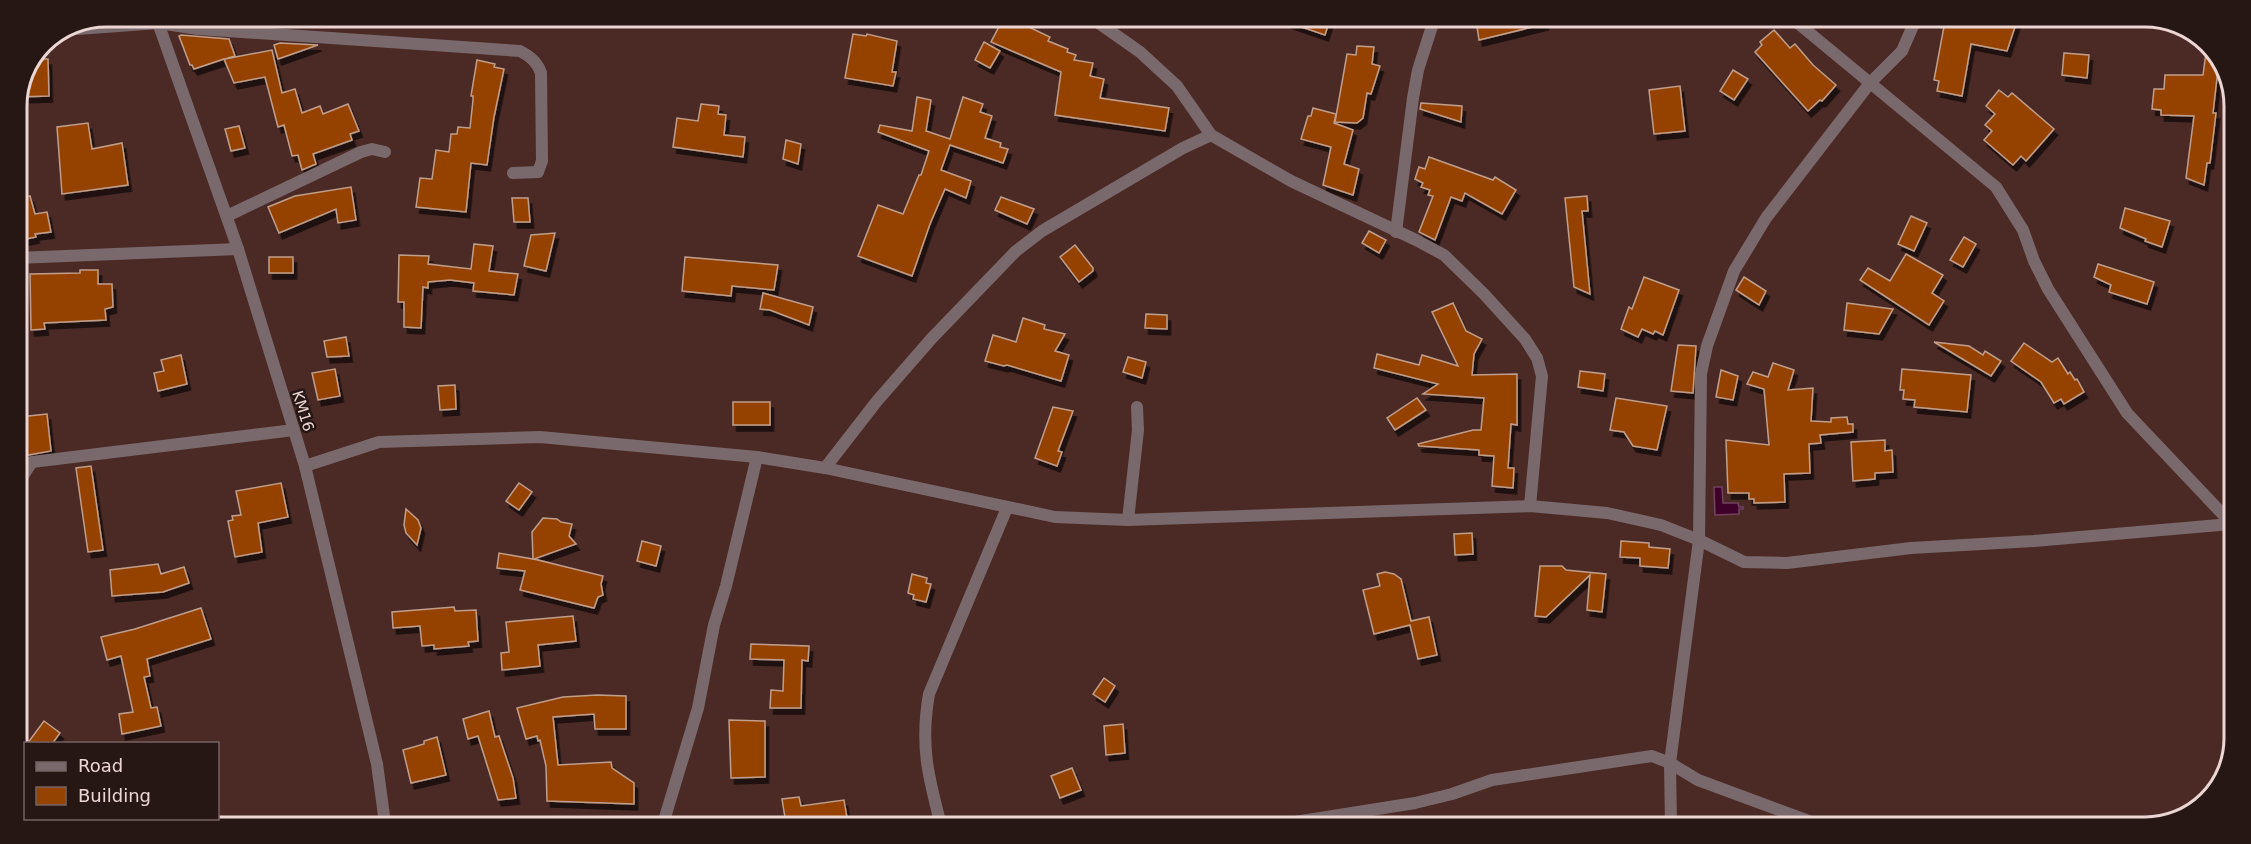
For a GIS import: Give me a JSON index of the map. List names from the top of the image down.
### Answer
{
  "streets": {
    "street": ["KM16"]
  },
  "legend": ["Road", "Building"]
}
